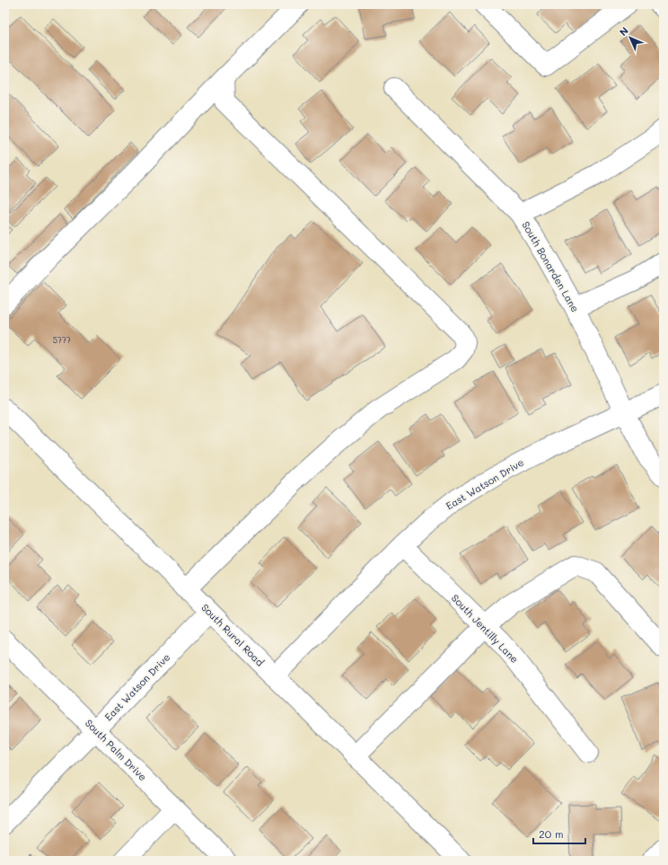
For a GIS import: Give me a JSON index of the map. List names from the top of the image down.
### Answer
{
  "streets": {
    "street": [
      "South Bonarden Lane",
      "East Watson Drive",
      "South Jentilly Lane",
      "South Rural Road",
      "South Palm Drive"
    ]
  },
  "crossings": [
    ["South Bonarden Lane", "East Watson Drive"],
    ["East Watson Drive", "South Jentilly Lane"],
    ["East Watson Drive", "South Rural Road"],
    ["East Watson Drive", "South Palm Drive"]
  ],
  "house_numbers": ["5777"],
  "scale_bar": "20 m",
  "north": "top left"
}
